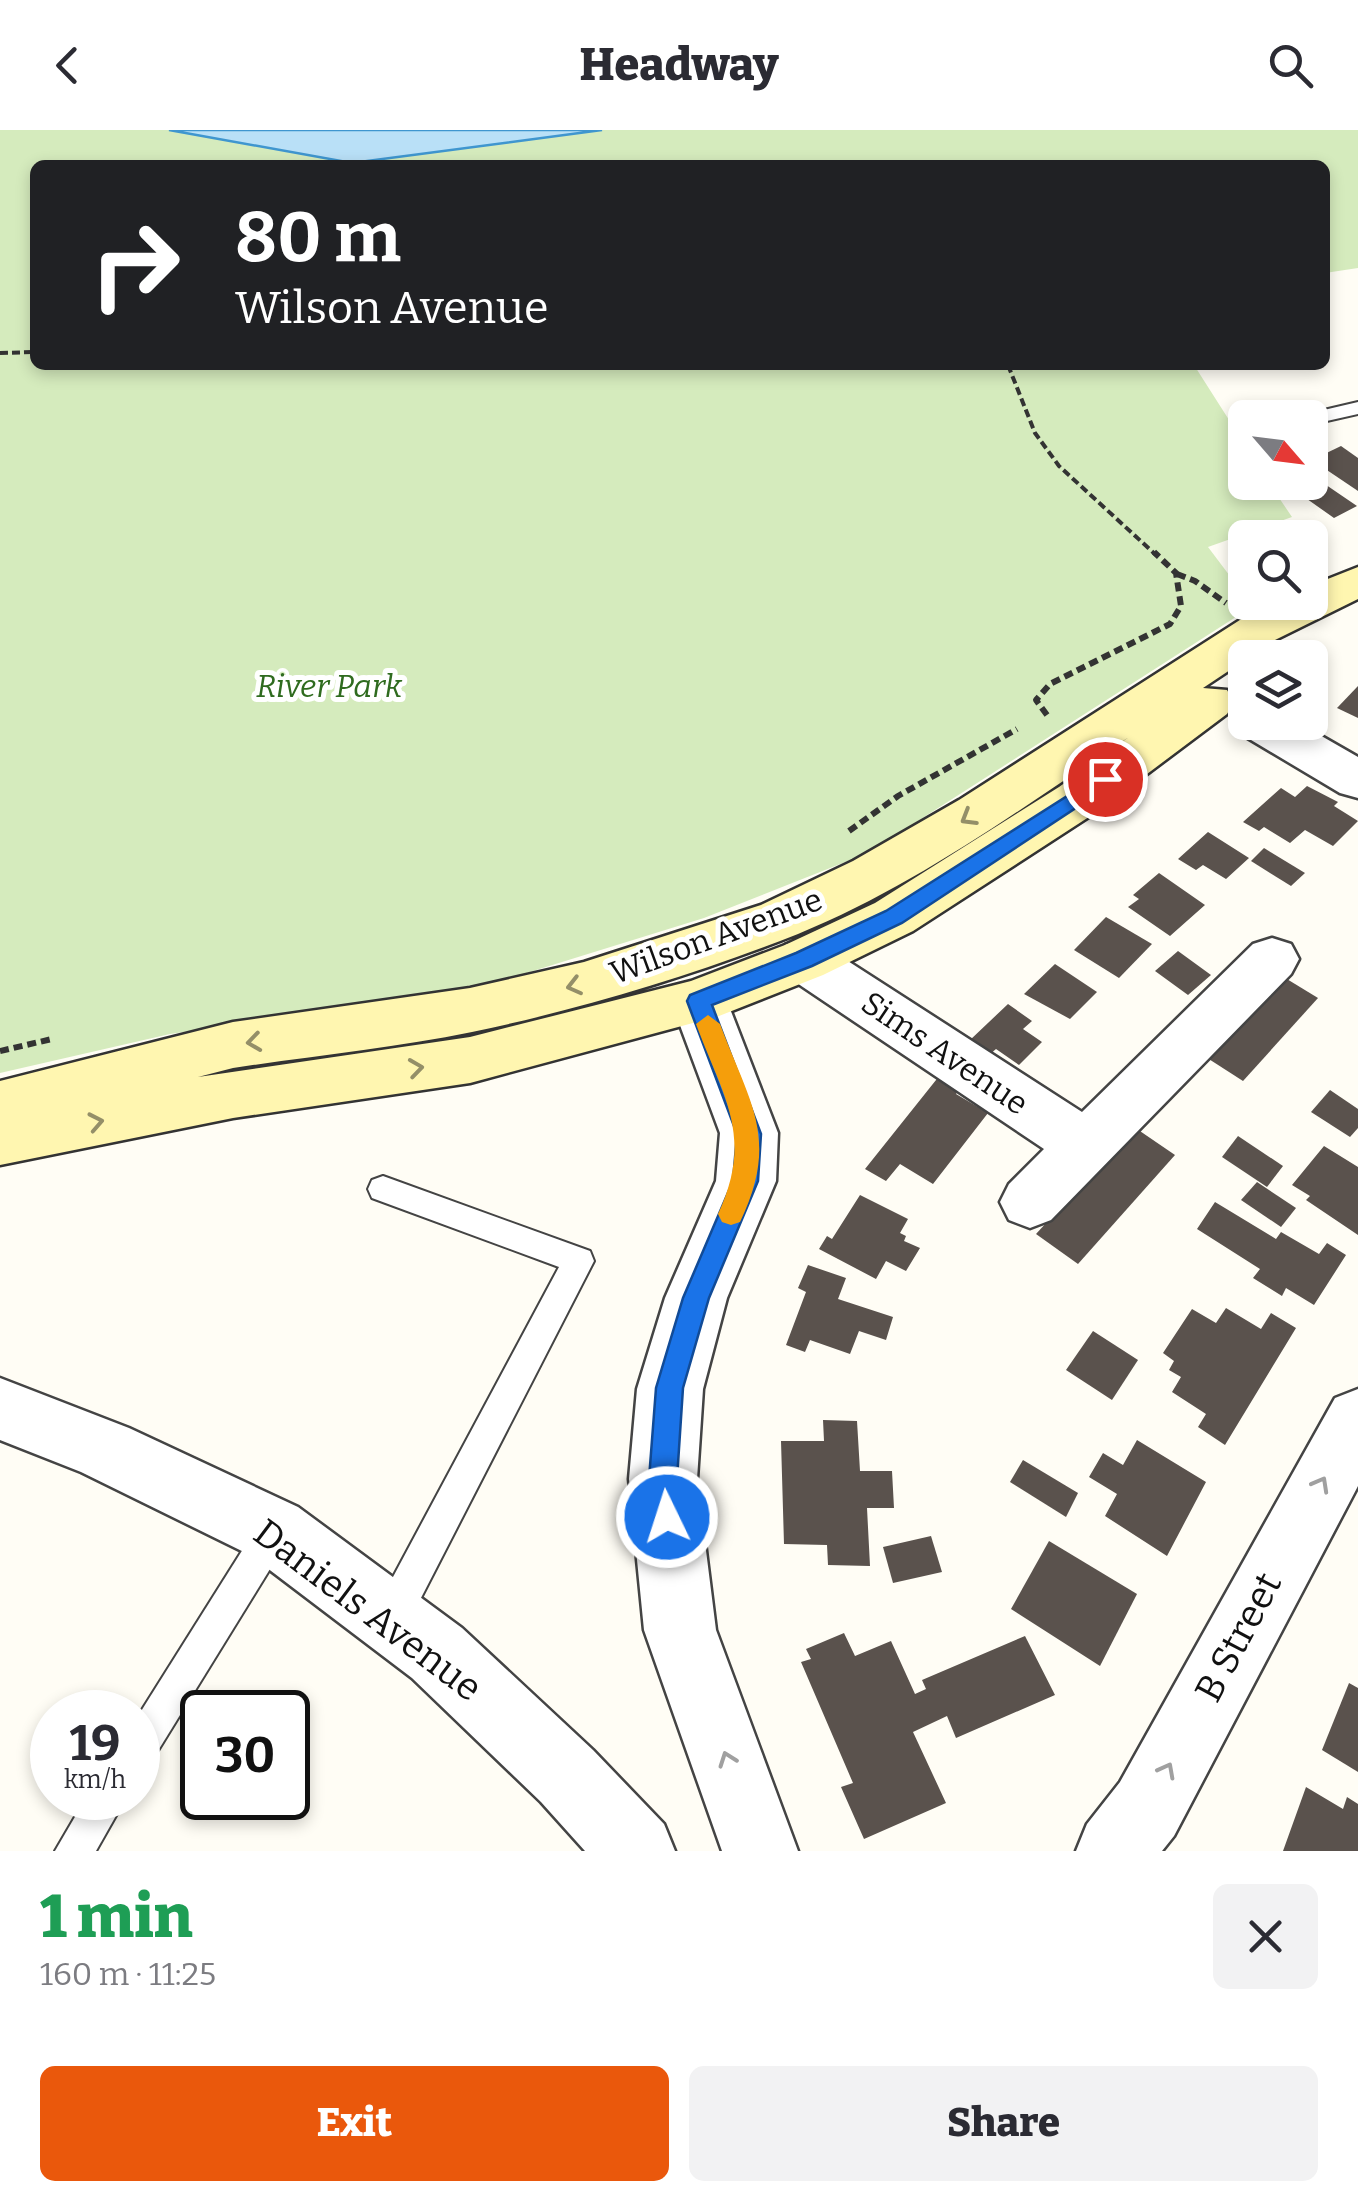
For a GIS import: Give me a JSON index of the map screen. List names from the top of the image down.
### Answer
{
  "streets": {
    "main road": ["Wilson Avenue"],
    "street": ["Sims Avenue", "Daniels Avenue", "B Street"]
  },
  "crossings": [
    ["Wilson Avenue", "Sims Avenue"]
  ],
  "one_way": ["B Street"],
  "parks": ["River Park"],
  "north": "bottom right",
  "page": {
    "header": "Headway",
    "turn": ["80 m", "Wilson Avenue"],
    "speed": "19 km/h",
    "limit": "30",
    "heading": ["1 min", "160 m · 11:25"],
    "buttons": ["Exit", "Share"]
  }
}
